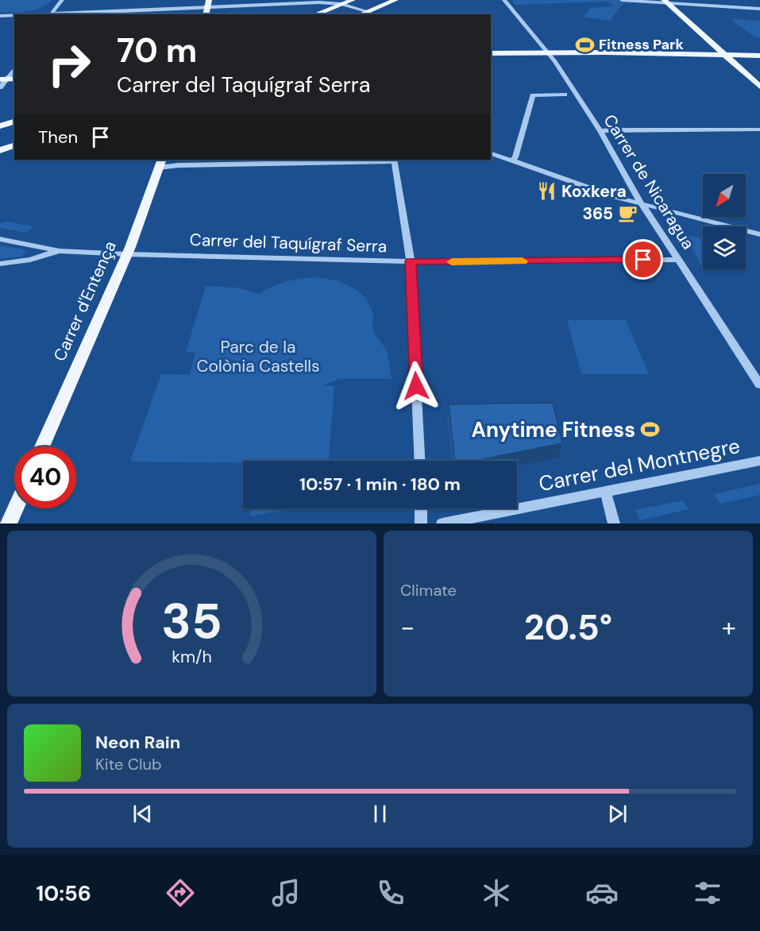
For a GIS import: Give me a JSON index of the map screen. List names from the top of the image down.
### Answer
{
  "streets": {
    "main road": ["Carrer d'Entença"],
    "street": ["Carrer de Nicaragua", "Carrer del Taquígraf Serra", "Carrer del Montnegre"]
  },
  "crossings": [
    ["Carrer de Nicaragua", "Carrer del Taquígraf Serra"],
    ["Carrer del Taquígraf Serra", "Carrer d'Entença"]
  ],
  "parks": ["Parc de la Colònia Castells"],
  "places": {
    "sports": ["Fitness Park", "Anytime Fitness"],
    "restaurant": ["Koxkera"],
    "cafe": ["365"]
  },
  "north": "bottom left",
  "page": {
    "turn": ["70 m", "Carrer del Taquígraf Serra"],
    "then": "Then",
    "limit": "40",
    "trip": "10:57 · 1 min · 180 m",
    "tile": "Climate",
    "heat": ["−", "20.5°", "+"],
    "song": ["Neon Rain", "Kite Club"],
    "tabs": "10:56",
    "gauge": ["35", "km/h"]
  }
}
